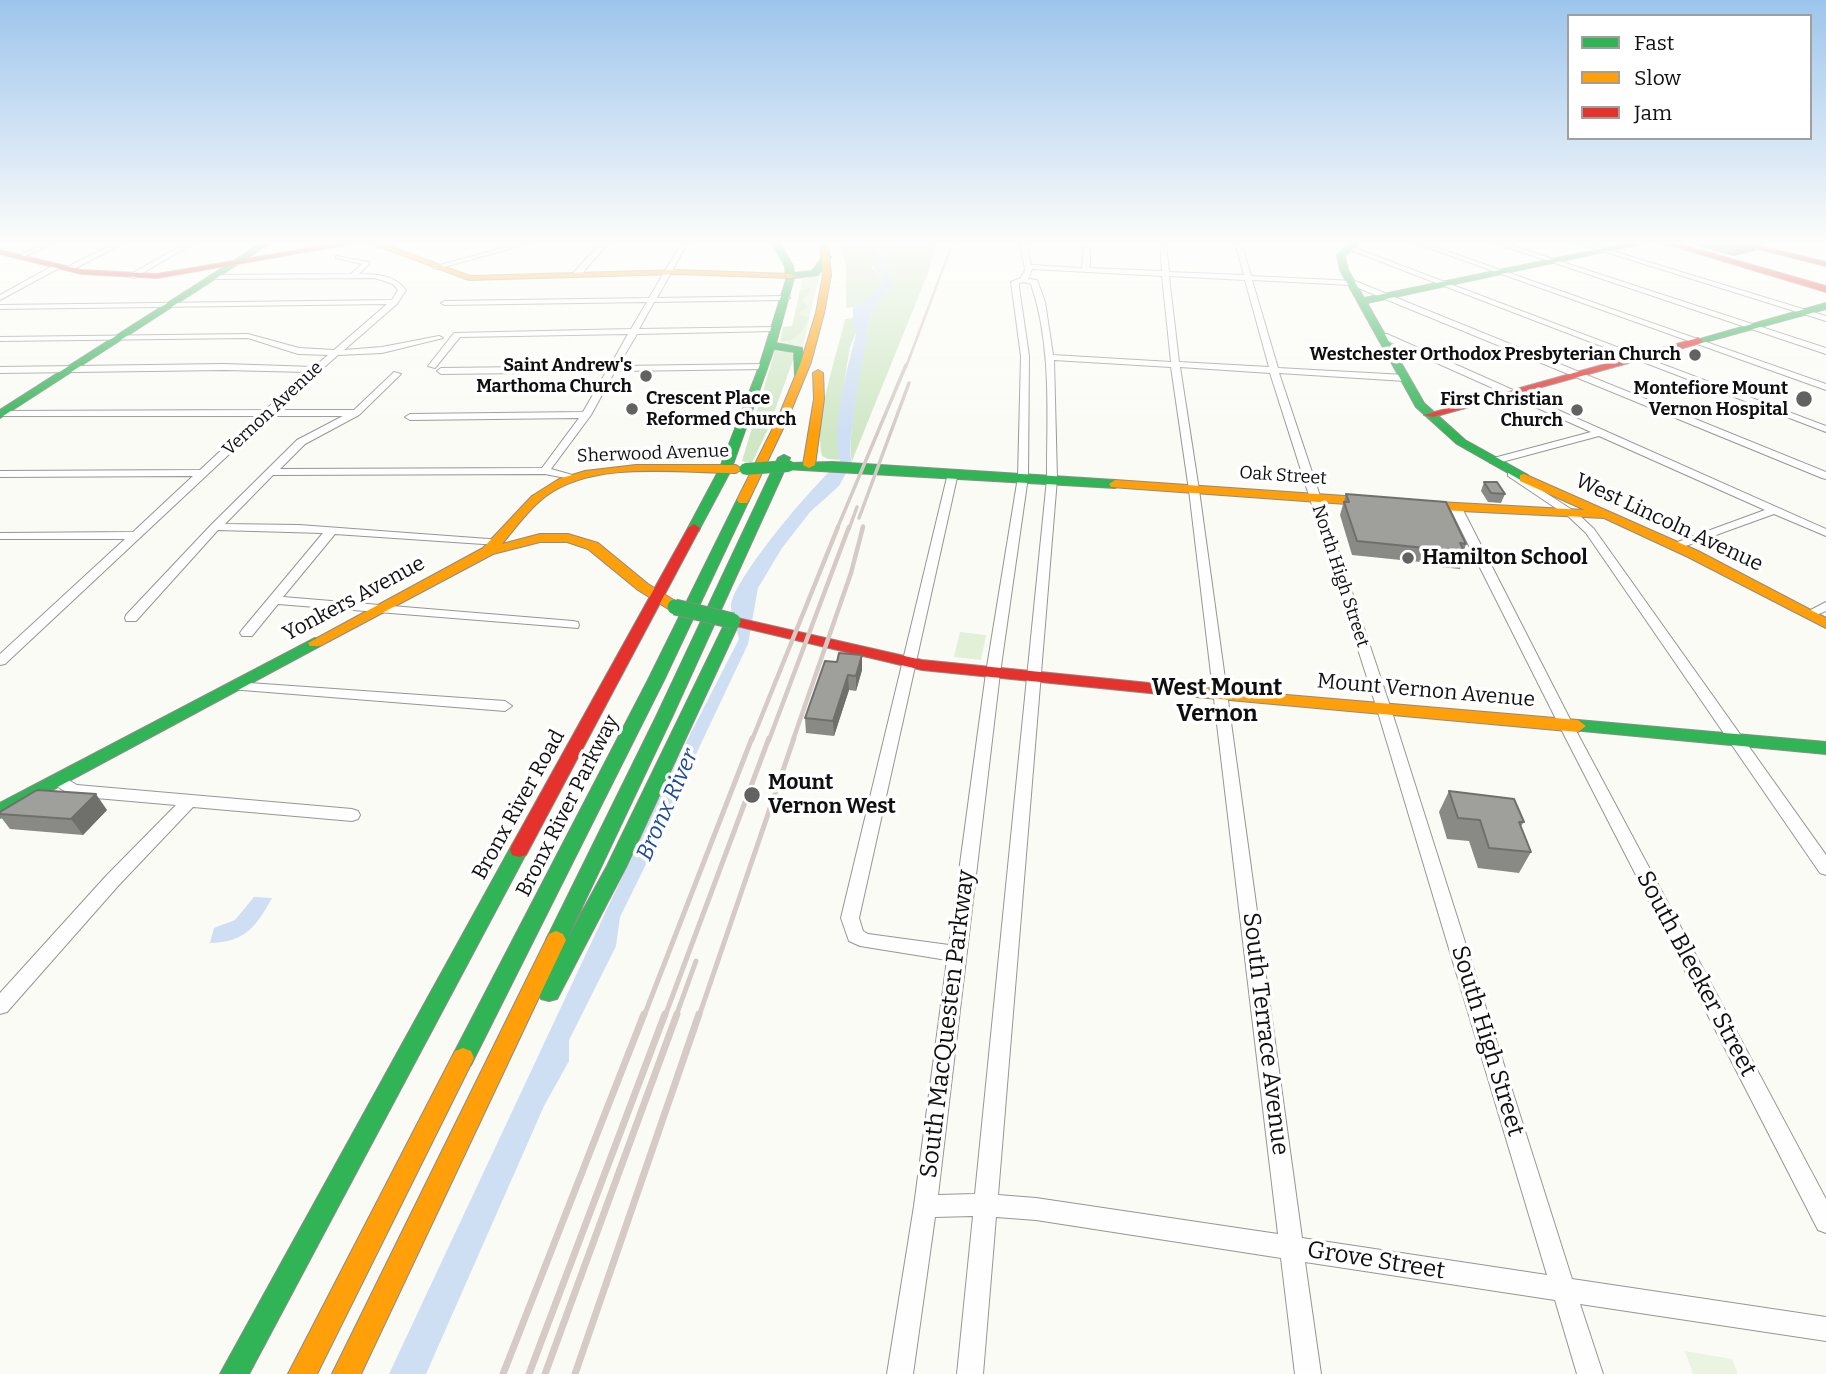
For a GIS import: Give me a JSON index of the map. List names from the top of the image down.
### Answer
{
  "streets": {
    "main road": [
      "Sherwood Avenue",
      "Oak Street",
      "West Lincoln Avenue",
      "Yonkers Avenue",
      "Mount Vernon Avenue",
      "Bronx River Road",
      "Bronx River Parkway"
    ],
    "street": [
      "Vernon Avenue",
      "North High Street",
      "South Bleeker Street",
      "South MacQuesten Parkway",
      "South Terrace Avenue",
      "South High Street",
      "Grove Street"
    ]
  },
  "crossings": [
    ["Sherwood Avenue", "Oak Street"],
    ["Sherwood Avenue", "Yonkers Avenue"],
    ["Sherwood Avenue", "Bronx River Road"],
    ["Oak Street", "West Lincoln Avenue"],
    ["Oak Street", "North High Street"],
    ["Oak Street", "South Bleeker Street"],
    ["Oak Street", "South MacQuesten Parkway"],
    ["Oak Street", "South Terrace Avenue"],
    ["West Lincoln Avenue", "Mount Vernon Avenue"],
    ["North High Street", "Mount Vernon Avenue"],
    ["North High Street", "South High Street"],
    ["Yonkers Avenue", "Mount Vernon Avenue"],
    ["Yonkers Avenue", "Bronx River Road"],
    ["Mount Vernon Avenue", "South Bleeker Street"],
    ["Mount Vernon Avenue", "South MacQuesten Parkway"],
    ["Mount Vernon Avenue", "South Terrace Avenue"],
    ["Mount Vernon Avenue", "South High Street"],
    ["South MacQuesten Parkway", "Grove Street"],
    ["South Terrace Avenue", "Grove Street"],
    ["South High Street", "Grove Street"]
  ],
  "districts": ["West Mount Vernon"],
  "water": ["Bronx River"],
  "places": [
    "Westchester Orthodox Presbyterian Church",
    "Saint Andrew's Marthoma Church",
    "Montefiore Mount Vernon Hospital",
    "Crescent Place Reformed Church",
    "First Christian Church",
    "Hamilton School",
    "Mount Vernon West"
  ],
  "legend": ["Fast", "Slow", "Jam"]
}
